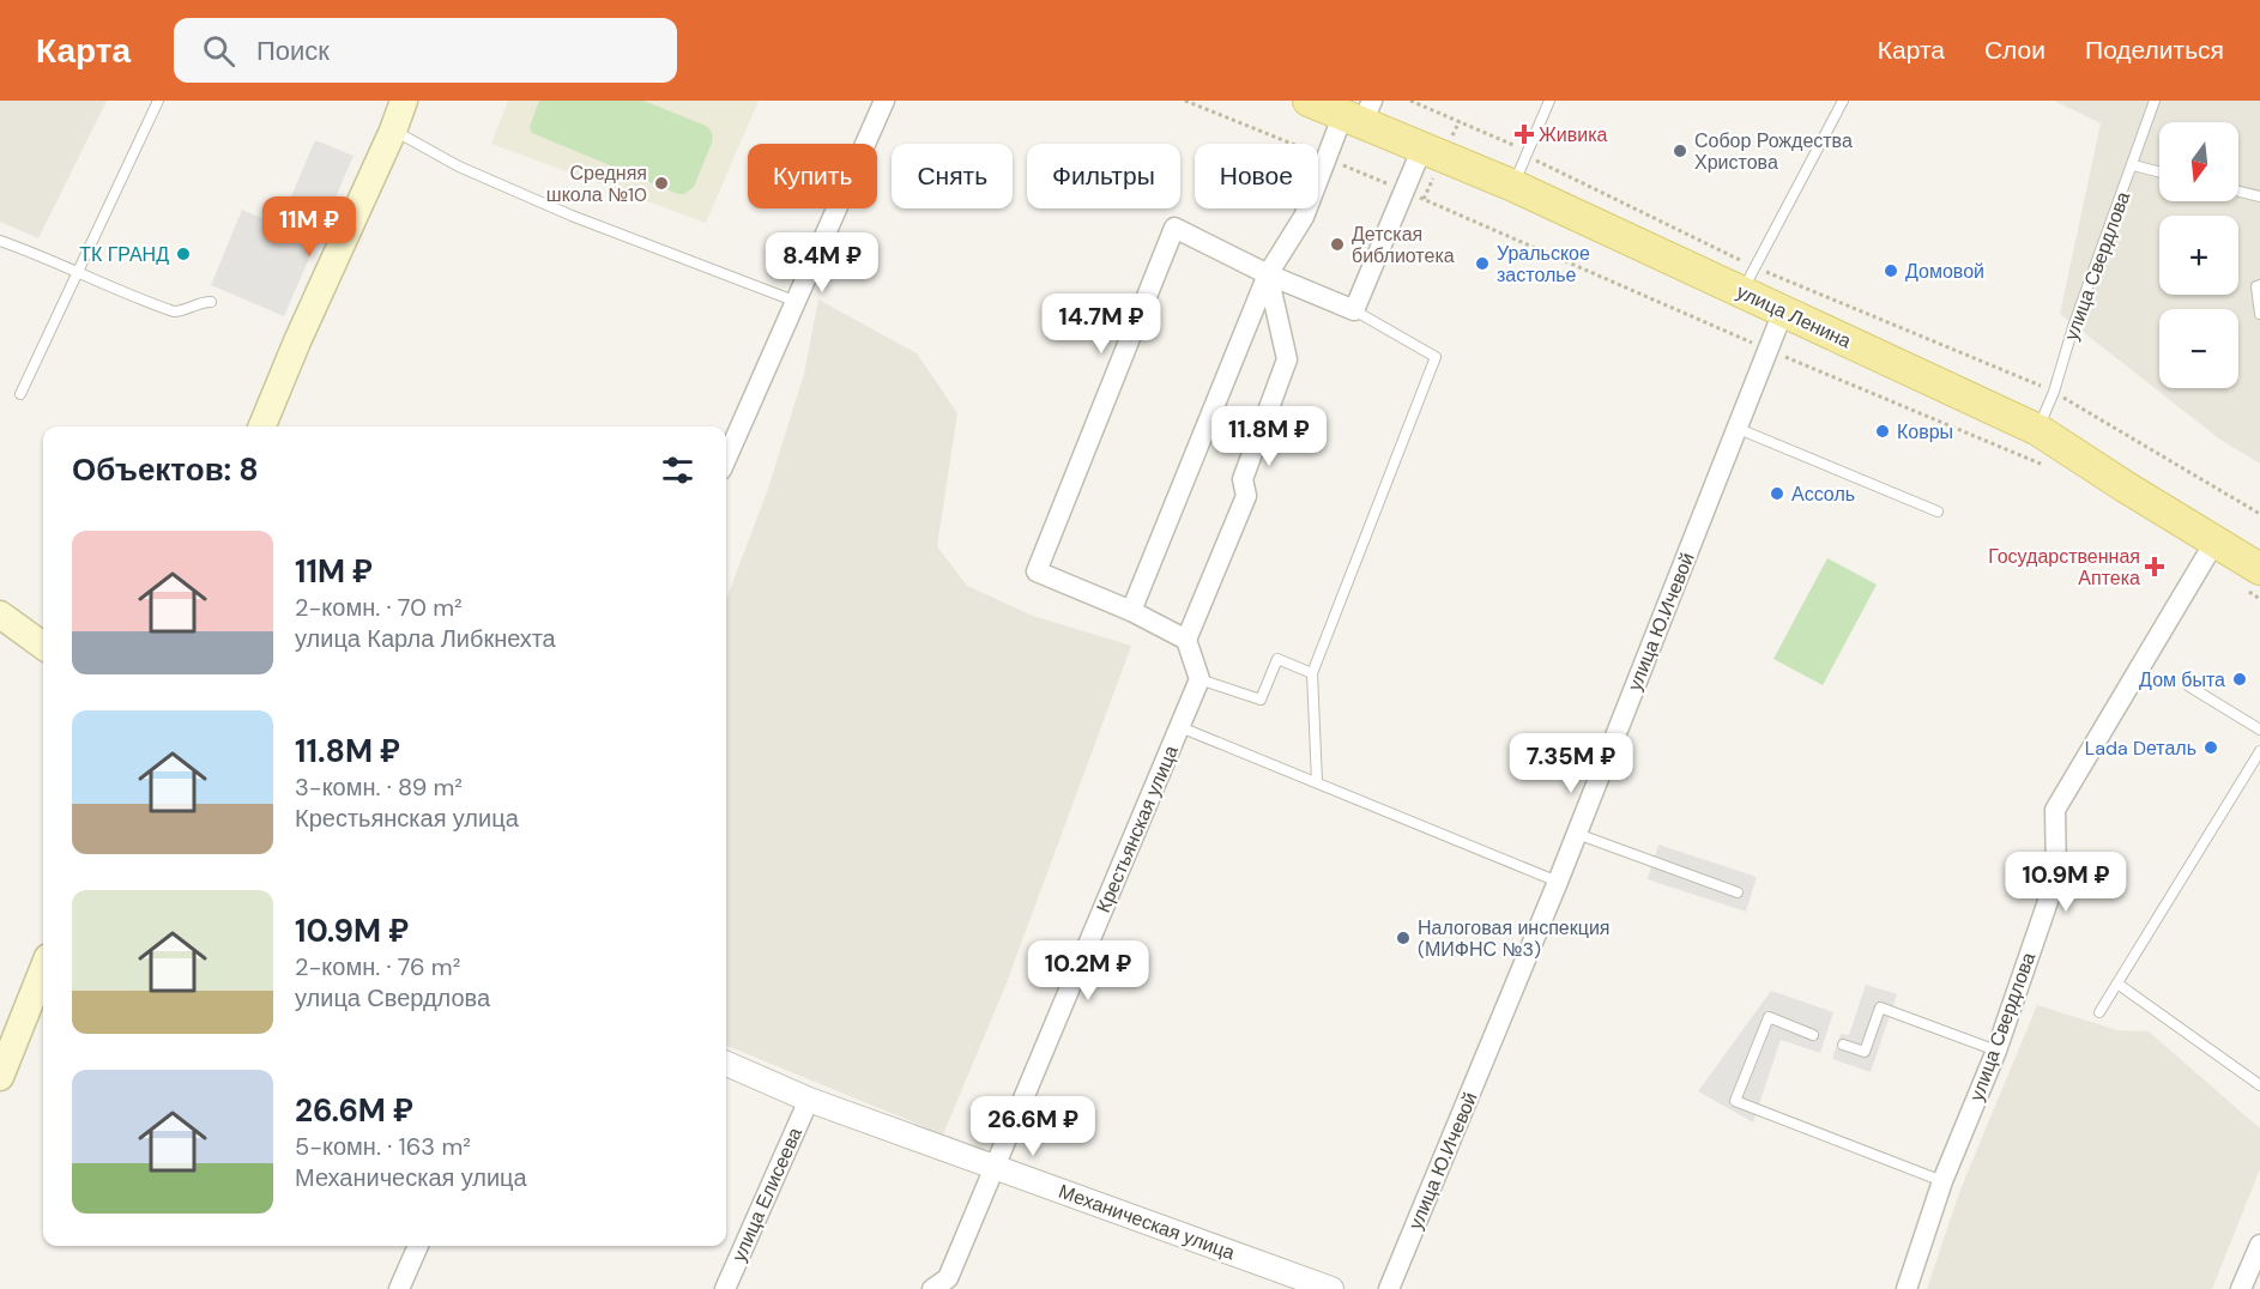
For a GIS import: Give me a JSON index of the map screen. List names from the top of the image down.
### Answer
{
  "streets": {
    "main road": ["улица Ленина"],
    "street": [
      "улица Свердлова",
      "улица Ю.Ичевой",
      "Крестьянская улица",
      "улица Елисеева",
      "Механическая улица"
    ]
  },
  "crossings": [
    ["улица Свердлова", "улица Ленина"],
    ["улица Ленина", "улица Ю.Ичевой"],
    ["Крестьянская улица", "Механическая улица"],
    ["улица Елисеева", "Механическая улица"]
  ],
  "places": {
    "health": ["Живика", "Государственная Аптека"],
    "other": [
      "Собор Рождества Христова",
      "Средняя школа №10",
      "Детская библиотека",
      "ТК ГРАНД",
      "Уральское застолье",
      "Домовой",
      "Ковры",
      "Ассоль",
      "Дом быта",
      "Lada Dеталь",
      "Налоговая инспекция (МИФНС №3)"
    ]
  },
  "north": "bottom",
  "page": {
    "header": "Карта",
    "search": "Поиск",
    "nav": ["Карта", "Слои", "Поделиться"],
    "map_buttons": ["+", "−"],
    "chip": [
      "Купить",
      "Снять",
      "Фильтры",
      "Новое"
    ],
    "price": [
      "11M ₽",
      "8.4M ₽",
      "14.7M ₽",
      "11.8M ₽",
      "7.35M ₽",
      "10.9M ₽",
      "10.2M ₽",
      "26.6M ₽"
    ],
    "heading": "Объектов: 8",
    "list": [
      {
        "name": "11M ₽",
        "note": "2-комн. · 70 m² · улица Карла Либкнехта"
      },
      {
        "name": "11.8M ₽",
        "note": "3-комн. · 89 m² · Крестьянская улица"
      },
      {
        "name": "10.9M ₽",
        "note": "2-комн. · 76 m² · улица Свердлова"
      },
      {
        "name": "26.6M ₽",
        "note": "5-комн. · 163 m² · Механическая улица"
      }
    ]
  }
}
